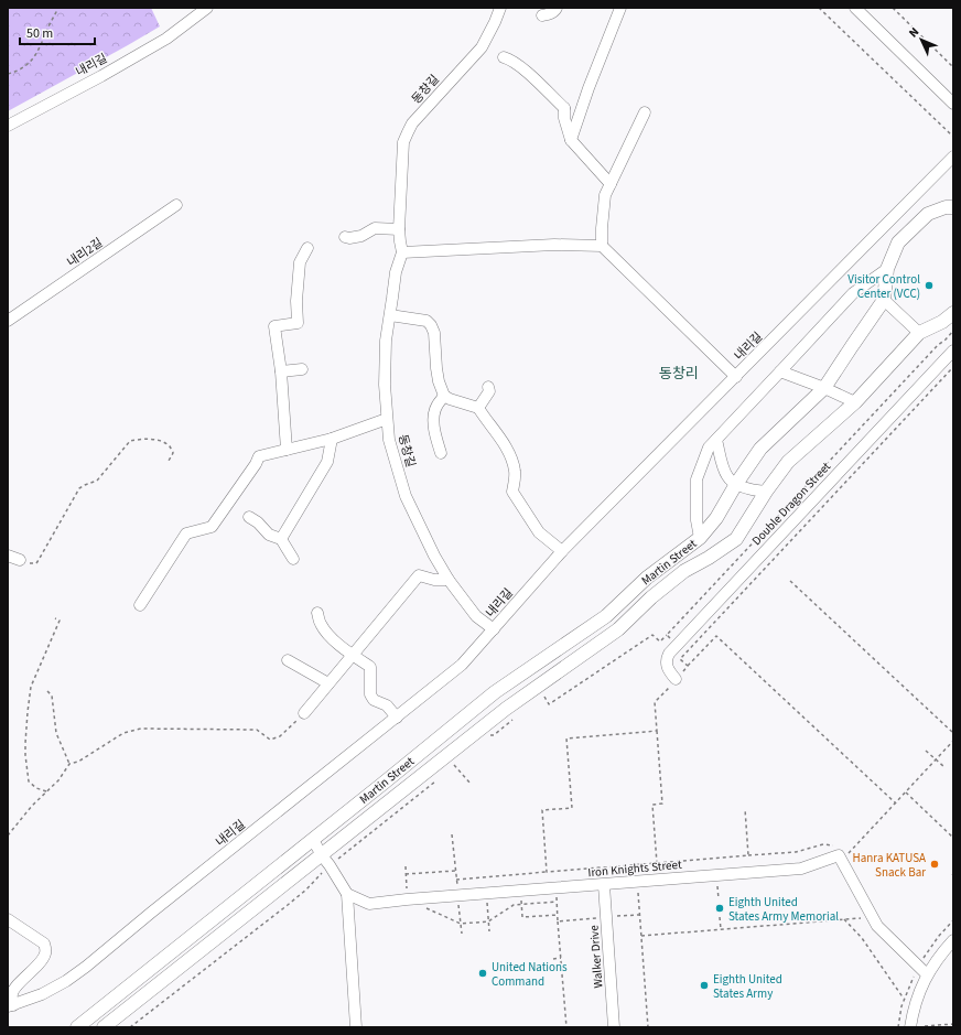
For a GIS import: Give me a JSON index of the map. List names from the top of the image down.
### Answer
{
  "streets": {
    "main road": ["Martin Street"],
    "street": [
      "내리길",
      "동창길",
      "내리2길",
      "Double Dragon Street",
      "Iron Knights Street",
      "Walker Drive"
    ]
  },
  "crossings": [
    ["내리길", "동창길"],
    ["Iron Knights Street", "Walker Drive"]
  ],
  "districts": ["동창리"],
  "places": [
    "Visitor Control Center (VCC)",
    "Hanra KATUSA Snack Bar",
    "Eighth United States Army Memorial",
    "United Nations Command",
    "Eighth United States Army"
  ],
  "scale_bar": "50 m",
  "north": "top left"
}
